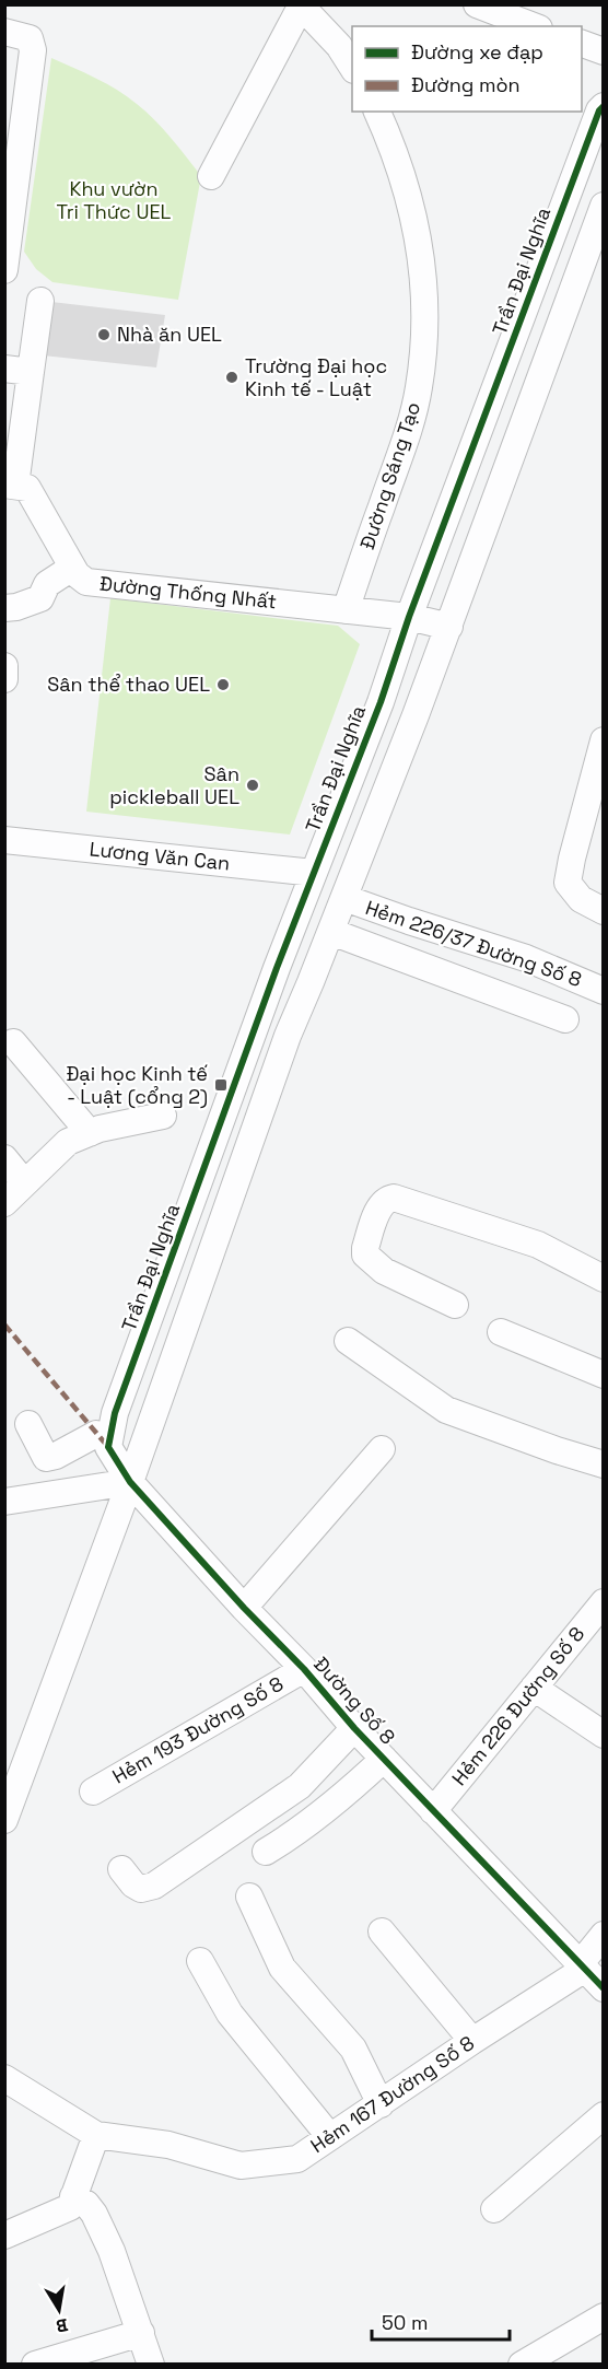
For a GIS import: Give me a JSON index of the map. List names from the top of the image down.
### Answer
{
  "streets": {
    "street": [
      "Trần Đại Nghĩa",
      "Đường Sáng Tạo",
      "Đường Thống Nhất",
      "Lương Văn Can",
      "Hẻm 226/37 Đường Số 8",
      "Đường Số 8",
      "Hẻm 226 Đường Số 8",
      "Hẻm 193 Đường Số 8",
      "Hẻm 167 Đường Số 8"
    ]
  },
  "crossings": [
    ["Trần Đại Nghĩa", "Đường Thống Nhất"],
    ["Trần Đại Nghĩa", "Lương Văn Can"],
    ["Trần Đại Nghĩa", "Đường Số 8"],
    ["Đường Sáng Tạo", "Đường Thống Nhất"],
    ["Đường Số 8", "Hẻm 226 Đường Số 8"],
    ["Đường Số 8", "Hẻm 193 Đường Số 8"],
    ["Đường Số 8", "Hẻm 167 Đường Số 8"]
  ],
  "parks": ["Khu vườn Tri Thức UEL"],
  "places": {
    "other": [
      "Nhà ăn UEL",
      "Trường Đại học Kinh tế - Luật",
      "Sân thể thao UEL",
      "Sân pickleball UEL"
    ],
    "transit": ["Đại học Kinh tế - Luật (cổng 2)"]
  },
  "legend": ["Đường xe đạp", "Đường mòn"],
  "scale_bar": "50 m",
  "north": "bottom"
}
